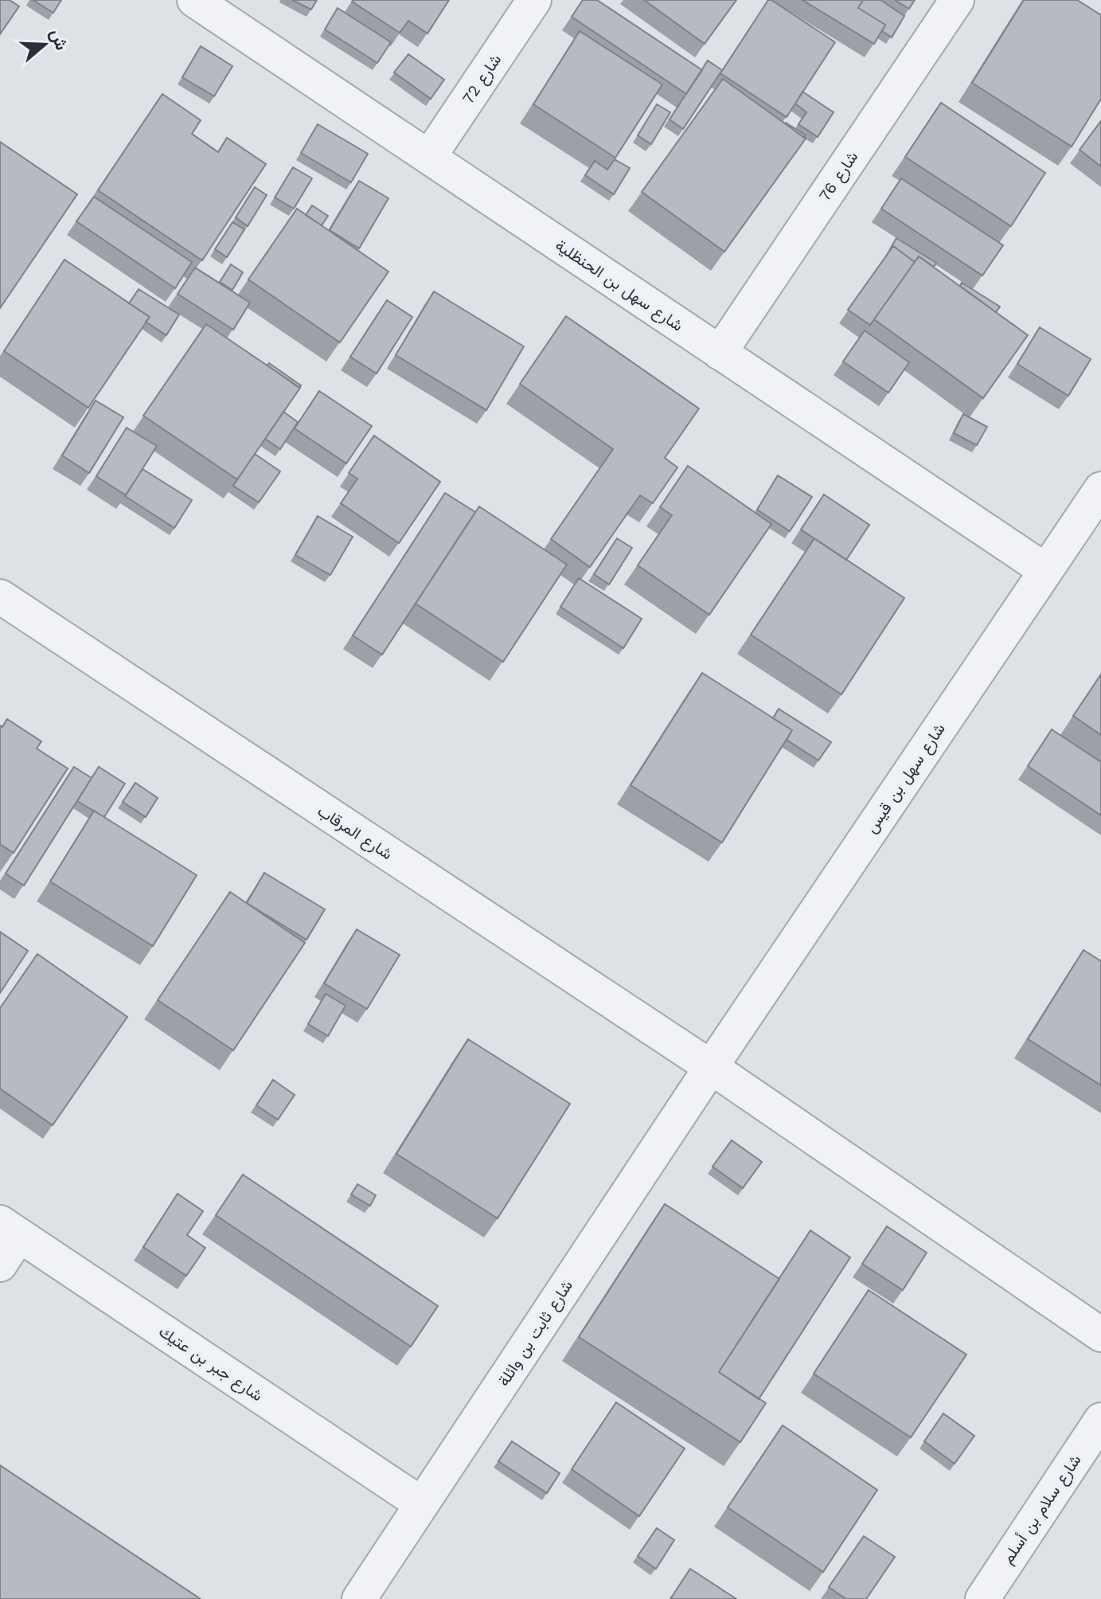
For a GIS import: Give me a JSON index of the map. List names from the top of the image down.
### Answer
{
  "streets": {
    "street": [
      "شارع 72",
      "شارع 76",
      "شارع سهل بن الحنظلية",
      "شارع سهل بن قيس",
      "شارع المرقاب",
      "شارع ثابت بن وائلة",
      "شارع جبر بن عتيك",
      "شارع سلام بن أسلم"
    ]
  },
  "crossings": [
    ["شارع 72", "شارع سهل بن الحنظلية"],
    ["شارع 76", "شارع سهل بن الحنظلية"],
    ["شارع سهل بن الحنظلية", "شارع سهل بن قيس"],
    ["شارع سهل بن قيس", "شارع المرقاب"],
    ["شارع سهل بن قيس", "شارع ثابت بن وائلة"],
    ["شارع المرقاب", "شارع ثابت بن وائلة"],
    ["شارع ثابت بن وائلة", "شارع جبر بن عتيك"]
  ],
  "north": "right"
}
